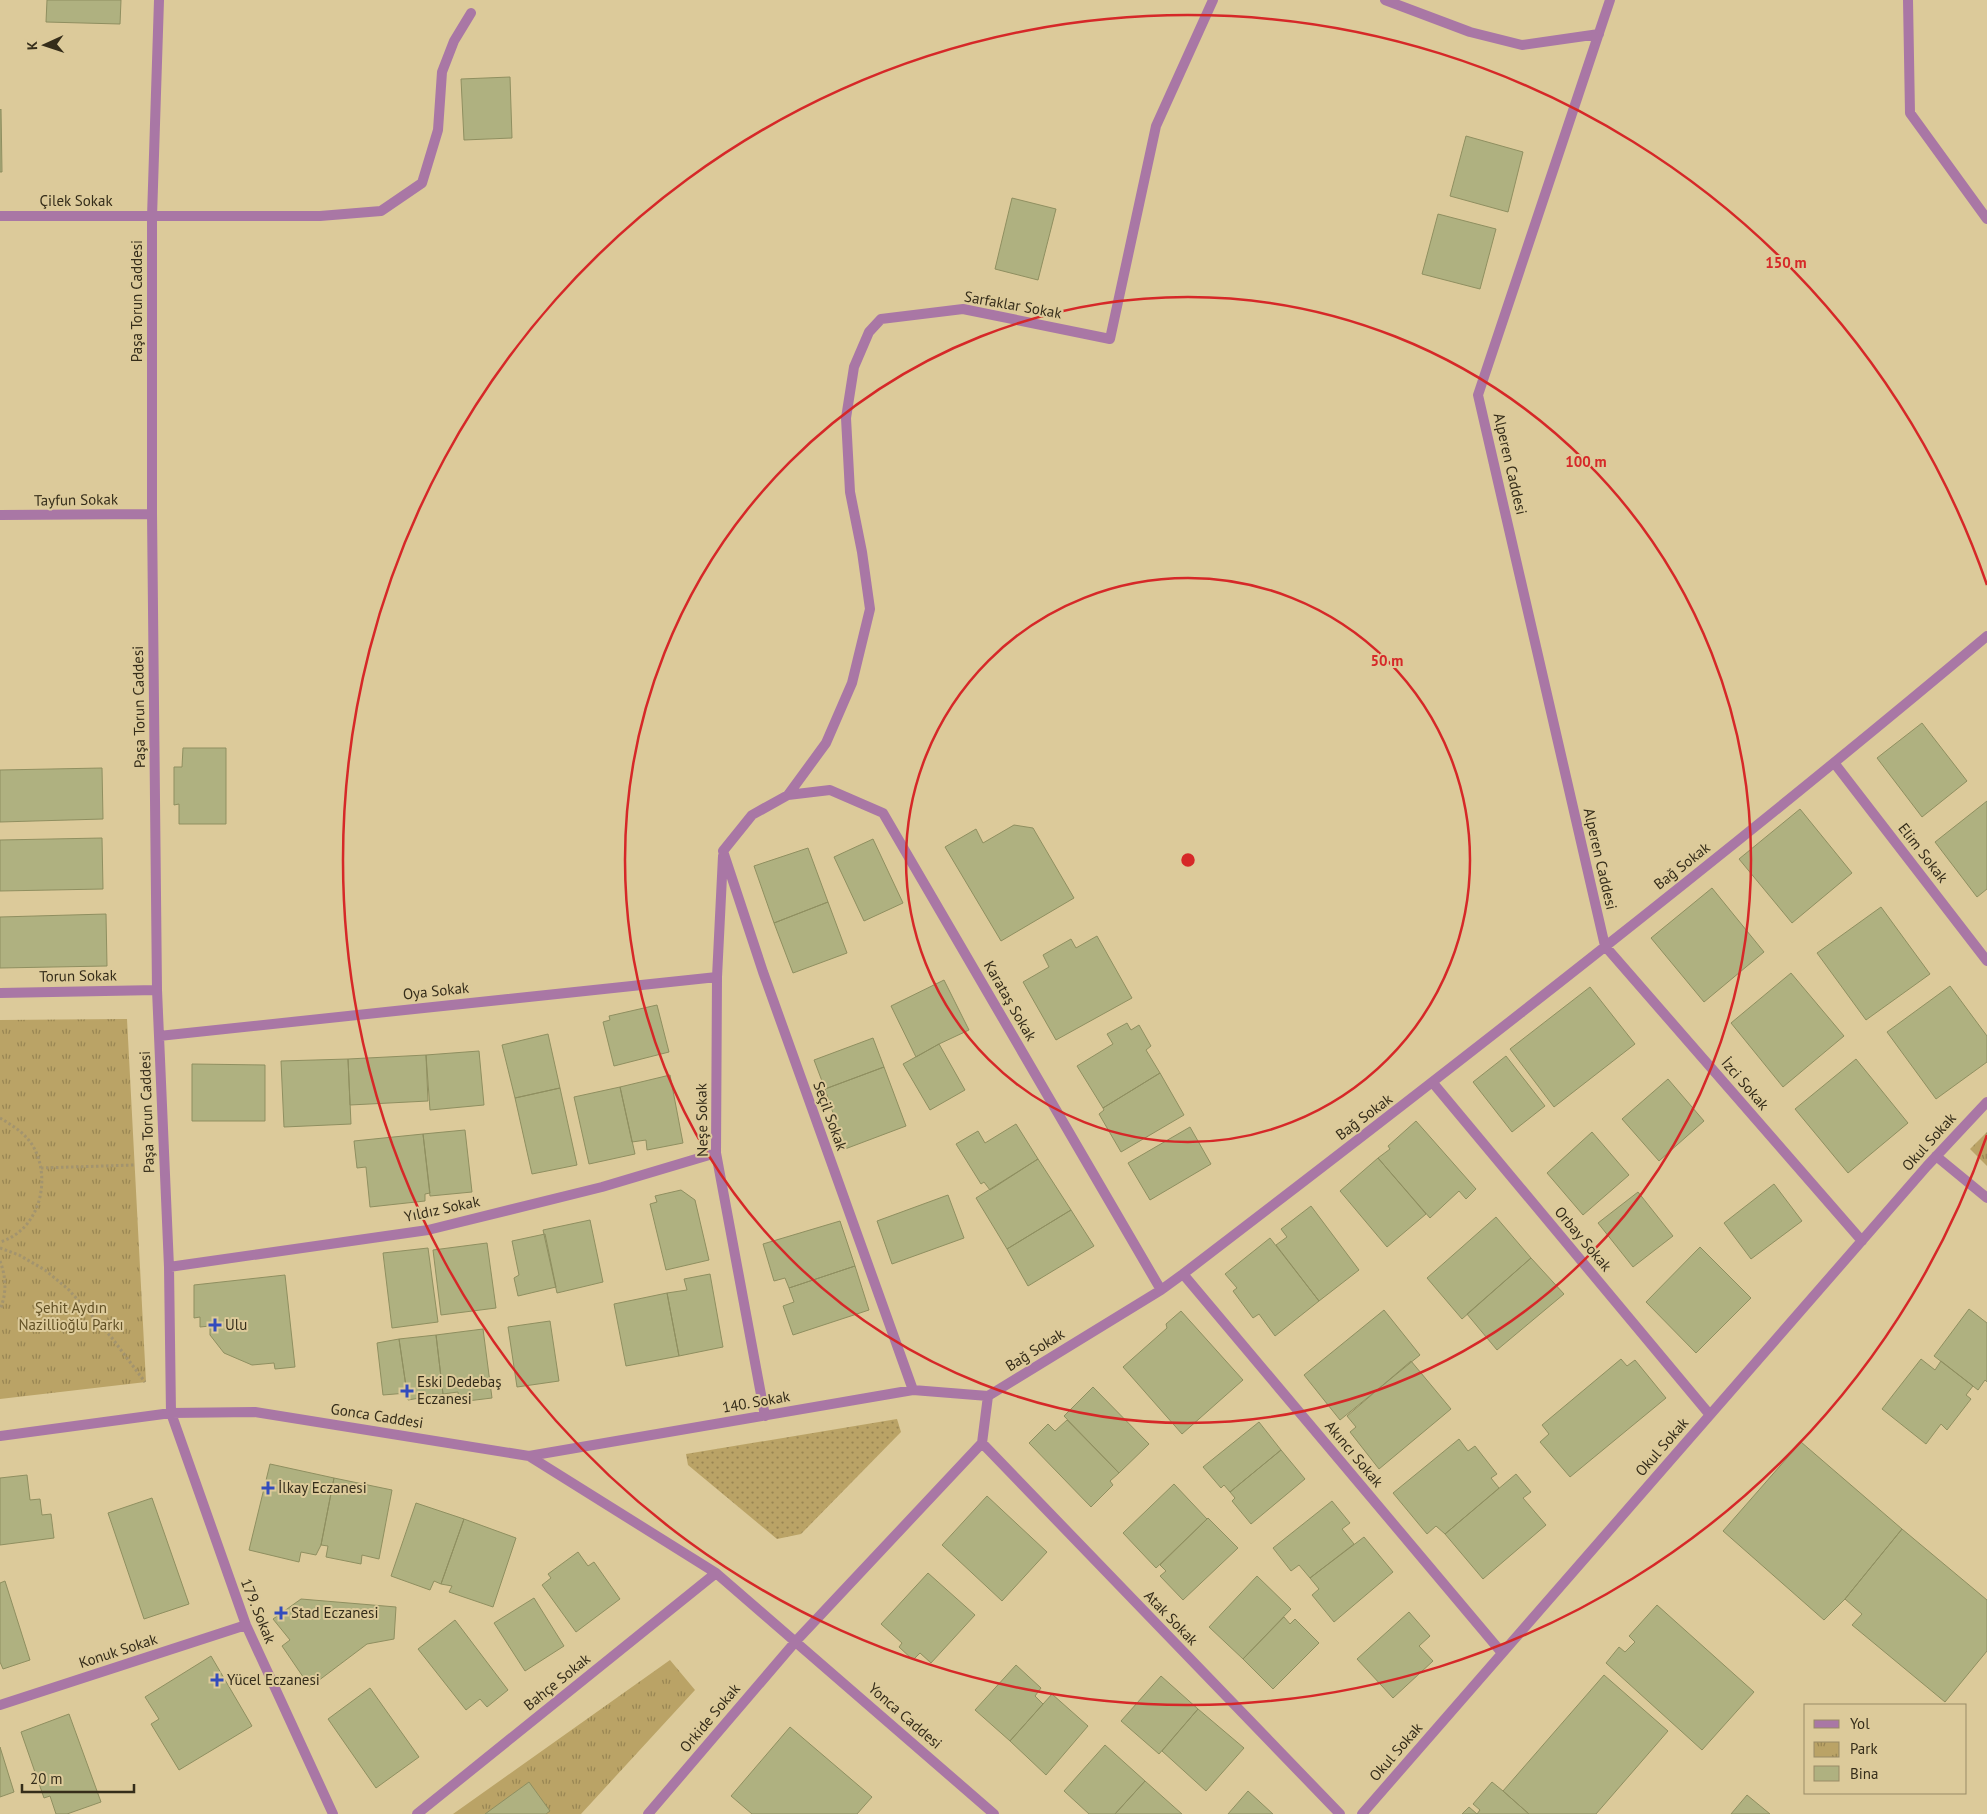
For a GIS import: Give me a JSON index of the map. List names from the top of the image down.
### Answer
{
  "streets": {
    "street": [
      "Çilek Sokak",
      "Paşa Torun Caddesi",
      "Sarfaklar Sokak",
      "Alperen Caddesi",
      "Tayfun Sokak",
      "Elim Sokak",
      "Bağ Sokak",
      "Torun Sokak",
      "Oya Sokak",
      "Karataş Sokak",
      "İzci Sokak",
      "Seçil Sokak",
      "Neşe Sokak",
      "Okul Sokak",
      "Yıldız Sokak",
      "Orbay Sokak",
      "140. Sokak",
      "Gonca Caddesi",
      "Akıncı Sokak",
      "179. Sokak",
      "Atak Sokak",
      "Konuk Sokak",
      "Bahçe Sokak",
      "Yonca Caddesi",
      "Orkide Sokak"
    ]
  },
  "crossings": [
    ["Çilek Sokak", "Paşa Torun Caddesi"],
    ["Paşa Torun Caddesi", "Tayfun Sokak"],
    ["Paşa Torun Caddesi", "Torun Sokak"],
    ["Paşa Torun Caddesi", "Oya Sokak"],
    ["Paşa Torun Caddesi", "Yıldız Sokak"],
    ["Paşa Torun Caddesi", "Gonca Caddesi"],
    ["Paşa Torun Caddesi", "179. Sokak"],
    ["Sarfaklar Sokak", "Karataş Sokak"],
    ["Alperen Caddesi", "Bağ Sokak"],
    ["Alperen Caddesi", "İzci Sokak"],
    ["Elim Sokak", "Bağ Sokak"],
    ["Bağ Sokak", "Karataş Sokak"],
    ["Bağ Sokak", "İzci Sokak"],
    ["Bağ Sokak", "Orbay Sokak"],
    ["Bağ Sokak", "140. Sokak"],
    ["Bağ Sokak", "Akıncı Sokak"],
    ["Oya Sokak", "Neşe Sokak"],
    ["İzci Sokak", "Okul Sokak"],
    ["Seçil Sokak", "Neşe Sokak"],
    ["Seçil Sokak", "140. Sokak"],
    ["Neşe Sokak", "Yıldız Sokak"],
    ["Neşe Sokak", "140. Sokak"],
    ["Okul Sokak", "Orbay Sokak"],
    ["Okul Sokak", "Akıncı Sokak"],
    ["140. Sokak", "Gonca Caddesi"],
    ["Gonca Caddesi", "179. Sokak"],
    ["Gonca Caddesi", "Bahçe Sokak"],
    ["Gonca Caddesi", "Yonca Caddesi"],
    ["179. Sokak", "Konuk Sokak"],
    ["Bahçe Sokak", "Yonca Caddesi"],
    ["Yonca Caddesi", "Orkide Sokak"]
  ],
  "parks": ["Şehit Aydın Nazillioğlu Parkı"],
  "places": {
    "health": [
      "Ulu",
      "Eski Dedebaş Eczanesi",
      "İlkay Eczanesi",
      "Stad Eczanesi",
      "Yücel Eczanesi"
    ]
  },
  "legend": ["Yol", "Park", "Bina"],
  "scale_bar": "20 m",
  "north": "left",
  "rings": ["150 m", "100 m", "50 m"]
}
